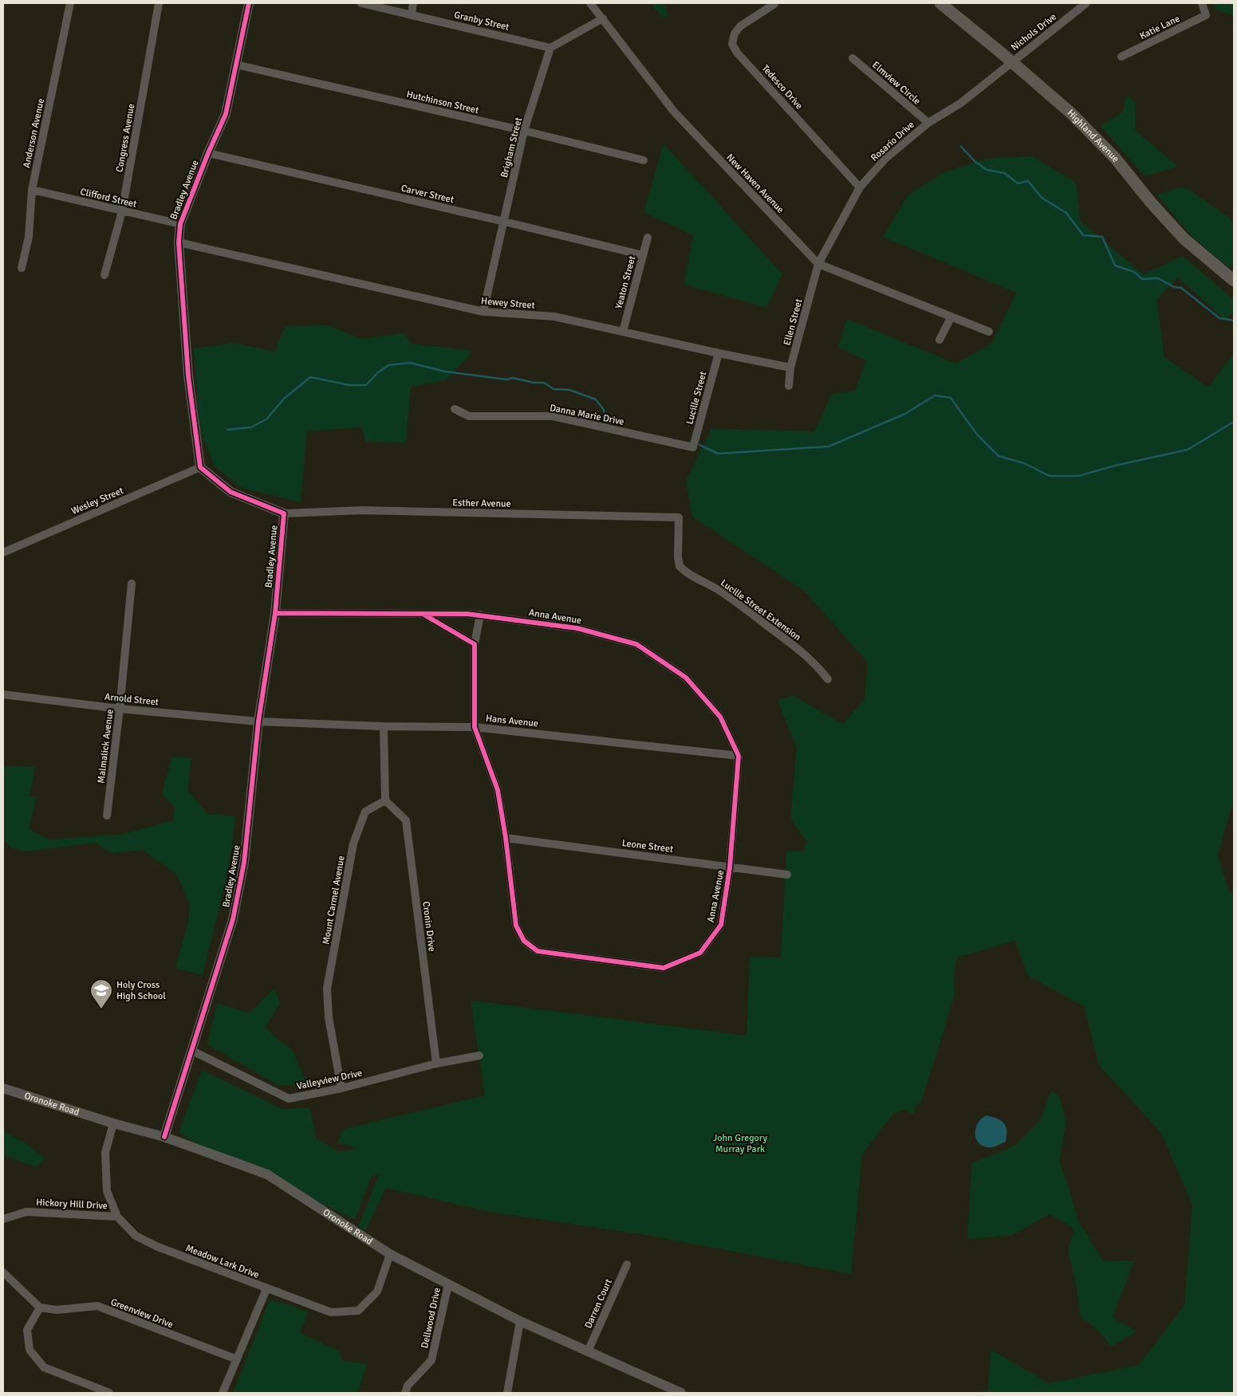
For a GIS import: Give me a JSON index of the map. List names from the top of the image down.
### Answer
{
  "streets": {
    "main road": ["Highland Avenue"],
    "street": [
      "Granby Street",
      "Katie Lane",
      "Nichols Drive",
      "Elmview Circle",
      "Tedesco Drive",
      "Hutchinson Street",
      "Anderson Avenue",
      "Congress Avenue",
      "Rosario Drive",
      "Brigham Street",
      "New Haven Avenue",
      "Bradley Avenue",
      "Carver Street",
      "Clifford Street",
      "Yeaton Street",
      "Hewey Street",
      "Ellen Street",
      "Lucille Street",
      "Danna Marie Drive",
      "Wesley Street",
      "Esther Avenue",
      "Lucille Street Extension",
      "Anna Avenue",
      "Arnold Street",
      "Hans Avenue",
      "Malmalick Avenue",
      "Leone Street",
      "Mount Carmel Avenue",
      "Cronin Drive",
      "Valleyview Drive",
      "Oronoke Road",
      "Hickory Hill Drive",
      "Meadow Lark Drive",
      "Darren Court",
      "Greenview Drive",
      "Dellwood Drive"
    ]
  },
  "crossings": [
    ["Granby Street", "Brigham Street"],
    ["Nichols Drive", "Highland Avenue"],
    ["Nichols Drive", "Rosario Drive"],
    ["Elmview Circle", "Rosario Drive"],
    ["Tedesco Drive", "Rosario Drive"],
    ["Hutchinson Street", "Brigham Street"],
    ["Hutchinson Street", "Bradley Avenue"],
    ["Anderson Avenue", "Clifford Street"],
    ["Highland Avenue", "Rosario Drive"],
    ["Congress Avenue", "Clifford Street"],
    ["Rosario Drive", "New Haven Avenue"],
    ["Rosario Drive", "Ellen Street"],
    ["Brigham Street", "Carver Street"],
    ["Brigham Street", "Hewey Street"],
    ["New Haven Avenue", "Ellen Street"],
    ["Bradley Avenue", "Carver Street"],
    ["Bradley Avenue", "Clifford Street"],
    ["Bradley Avenue", "Hewey Street"],
    ["Bradley Avenue", "Wesley Street"],
    ["Bradley Avenue", "Esther Avenue"],
    ["Bradley Avenue", "Anna Avenue"],
    ["Bradley Avenue", "Arnold Street"],
    ["Bradley Avenue", "Hans Avenue"],
    ["Bradley Avenue", "Valleyview Drive"],
    ["Bradley Avenue", "Oronoke Road"],
    ["Carver Street", "Yeaton Street"],
    ["Yeaton Street", "Hewey Street"],
    ["Hewey Street", "Ellen Street"],
    ["Hewey Street", "Lucille Street"],
    ["Lucille Street", "Danna Marie Drive"],
    ["Esther Avenue", "Lucille Street Extension"],
    ["Anna Avenue", "Hans Avenue"],
    ["Anna Avenue", "Leone Street"],
    ["Arnold Street", "Hans Avenue"],
    ["Arnold Street", "Malmalick Avenue"],
    ["Mount Carmel Avenue", "Cronin Drive"],
    ["Mount Carmel Avenue", "Valleyview Drive"],
    ["Cronin Drive", "Valleyview Drive"],
    ["Oronoke Road", "Meadow Lark Drive"],
    ["Oronoke Road", "Darren Court"],
    ["Oronoke Road", "Dellwood Drive"],
    ["Hickory Hill Drive", "Meadow Lark Drive"]
  ],
  "parks": ["John Gregory Murray Park"],
  "places": {
    "school or university": ["Holy Cross High School"]
  }
}
